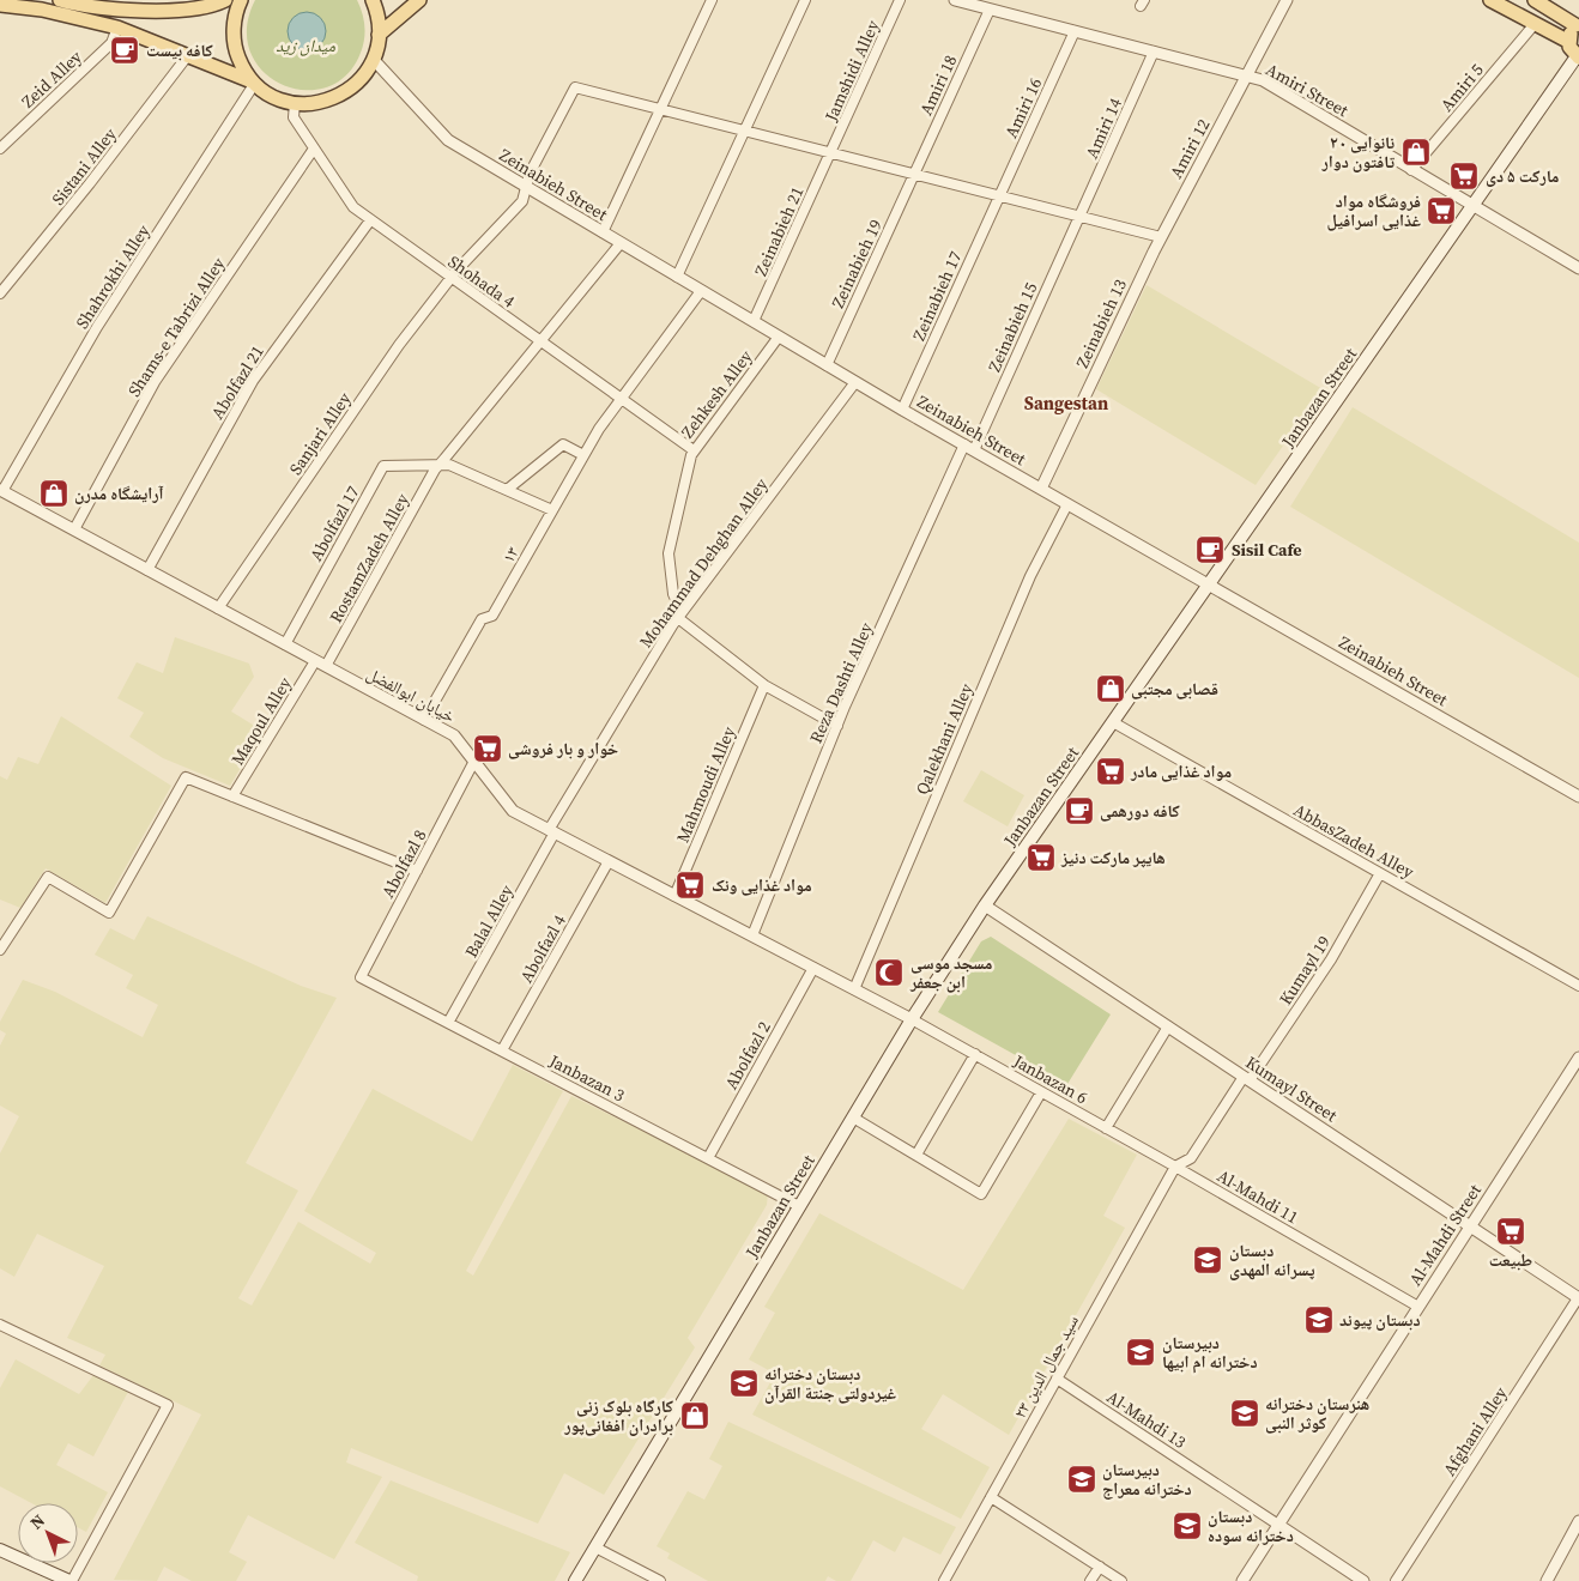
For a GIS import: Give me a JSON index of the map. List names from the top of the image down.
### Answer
{
  "streets": {
    "main road": ["Janbazan Street"],
    "street": [
      "Jamshidi Alley",
      "Zeid Alley",
      "Amiri 18",
      "Amiri 5",
      "Amiri Street",
      "Amiri 16",
      "Amiri 14",
      "Amiri 12",
      "Sistani Alley",
      "Zeinabieh Street",
      "Zeinabieh 21",
      "Zeinabieh 19",
      "Shahrokhi Alley",
      "Shohada 4",
      "Zeinabieh 17",
      "Zeinabieh 13",
      "Shams-e Tabrizi Alley",
      "Zeinabieh 15",
      "Abolfazl 21",
      "Zehkesh Alley",
      "Sanjari Alley",
      "Abolfazl 17",
      "۱۳",
      "RostamZadeh Alley",
      "Mohammad Dehghan Alley",
      "Reza Dashti Alley",
      "خیابان ابوالفضل",
      "Maqoul Alley",
      "Qalekhani Alley",
      "Mahmoudi Alley",
      "AbbasZadeh Alley",
      "Abolfazl 8",
      "Balal Alley",
      "Abolfazl 4",
      "Kumayl 19",
      "Abolfazl 2",
      "Janbazan 3",
      "Janbazan 6",
      "Kumayl Street",
      "Al-Mahdi 11",
      "Al-Mahdi Street",
      "سید جمال الدین ۲۳",
      "Al-Mahdi 13",
      "Afghani Alley"
    ]
  },
  "crossings": [
    ["Jamshidi Alley", "Zeinabieh 21"],
    ["Amiri 18", "Amiri Street"],
    ["Amiri 18", "Zeinabieh 19"],
    ["Amiri 5", "Amiri Street"],
    ["Amiri Street", "Amiri 16"],
    ["Amiri Street", "Amiri 14"],
    ["Amiri Street", "Amiri 12"],
    ["Amiri Street", "Janbazan Street"],
    ["Amiri 16", "Zeinabieh 17"],
    ["Amiri 14", "Zeinabieh 15"],
    ["Amiri 12", "Zeinabieh 13"],
    ["Zeinabieh Street", "Zeinabieh 21"],
    ["Zeinabieh Street", "Zeinabieh 19"],
    ["Zeinabieh Street", "Zeinabieh 17"],
    ["Zeinabieh Street", "Zeinabieh 13"],
    ["Zeinabieh Street", "Zeinabieh 15"],
    ["Zeinabieh Street", "Zehkesh Alley"],
    ["Zeinabieh Street", "Janbazan Street"],
    ["Zeinabieh Street", "Sanjari Alley"],
    ["Zeinabieh Street", "۱۳"],
    ["Zeinabieh Street", "RostamZadeh Alley"],
    ["Zeinabieh Street", "Mohammad Dehghan Alley"],
    ["Zeinabieh Street", "Reza Dashti Alley"],
    ["Zeinabieh Street", "Qalekhani Alley"],
    ["Shahrokhi Alley", "خیابان ابوالفضل"],
    ["Shohada 4", "Shams-e Tabrizi Alley"],
    ["Shohada 4", "Abolfazl 21"],
    ["Shohada 4", "Zehkesh Alley"],
    ["Shohada 4", "Sanjari Alley"],
    ["Shohada 4", "۱۳"],
    ["Shohada 4", "RostamZadeh Alley"],
    ["Shams-e Tabrizi Alley", "خیابان ابوالفضل"],
    ["Zeinabieh 15", "Reza Dashti Alley"],
    ["Abolfazl 21", "خیابان ابوالفضل"],
    ["Zehkesh Alley", "Mohammad Dehghan Alley"],
    ["Janbazan Street", "خیابان ابوالفضل"],
    ["Janbazan Street", "AbbasZadeh Alley"],
    ["Janbazan Street", "Janbazan 3"],
    ["Janbazan Street", "Janbazan 6"],
    ["Janbazan Street", "Kumayl Street"],
    ["Sanjari Alley", "خیابان ابوالفضل"],
    ["Abolfazl 17", "RostamZadeh Alley"],
    ["Abolfazl 17", "خیابان ابوالفضل"],
    ["۱۳", "خیابان ابوالفضل"],
    ["RostamZadeh Alley", "خیابان ابوالفضل"],
    ["RostamZadeh Alley", "Maqoul Alley"],
    ["Mohammad Dehghan Alley", "خیابان ابوالفضل"],
    ["Mohammad Dehghan Alley", "Balal Alley"],
    ["Reza Dashti Alley", "خیابان ابوالفضل"],
    ["خیابان ابوالفضل", "Maqoul Alley"],
    ["خیابان ابوالفضل", "Qalekhani Alley"],
    ["خیابان ابوالفضل", "Mahmoudi Alley"],
    ["خیابان ابوالفضل", "Abolfazl 8"],
    ["خیابان ابوالفضل", "Balal Alley"],
    ["خیابان ابوالفضل", "Abolfazl 4"],
    ["خیابان ابوالفضل", "Abolfazl 2"],
    ["خیابان ابوالفضل", "Janbazan 6"],
    ["AbbasZadeh Alley", "Kumayl 19"],
    ["Abolfazl 8", "Janbazan 3"],
    ["Balal Alley", "Janbazan 3"],
    ["Abolfazl 4", "Janbazan 3"],
    ["Kumayl 19", "Janbazan 6"],
    ["Kumayl 19", "Kumayl Street"],
    ["Kumayl 19", "Al-Mahdi 11"],
    ["Kumayl 19", "سید جمال الدین ۲۳"],
    ["Abolfazl 2", "Janbazan 3"],
    ["Janbazan 6", "Al-Mahdi 11"],
    ["Janbazan 6", "سید جمال الدین ۲۳"],
    ["Kumayl Street", "Al-Mahdi Street"],
    ["Kumayl Street", "Afghani Alley"],
    ["Al-Mahdi 11", "Al-Mahdi Street"],
    ["Al-Mahdi 11", "سید جمال الدین ۲۳"],
    ["Al-Mahdi Street", "Al-Mahdi 13"],
    ["سید جمال الدین ۲۳", "Al-Mahdi 13"]
  ],
  "districts": ["Sangestan"],
  "parks": ["میدان زید"],
  "places": {
    "cafe": ["کافه بیست", "Sisil Cafe", "کافه دورهمی"],
    "shop": [
      "نانوایی ۲۰ تافتون دوار",
      "آرایشگاه مدرن",
      "قصابی مجتبی",
      "کارگاه بلوک زنی برادران افغانی‌پور"
    ],
    "supermarket": [
      "مارکت ۵ دی",
      "فروشگاه مواد غذایی اسرافیل",
      "خوار و بار فروشی",
      "مواد غذایی مادر",
      "هایپر مارکت دنیز",
      "مواد غذایی ونک",
      "طبیعت"
    ],
    "mosque": ["مسجد موسی ابن جعفر"],
    "school or university": [
      "دبستان پسرانه المهدی",
      "دبستان پیوند",
      "دبیرستان دخترانه ام ابیها",
      "دبستان دخترانه غیردولتی جنتة القرآن",
      "هنرستان دخترانه کوثر النبی",
      "دبیرستان دخترانه معراج",
      "دبستان دخترانه سوده"
    ]
  },
  "north": "top left"
}
